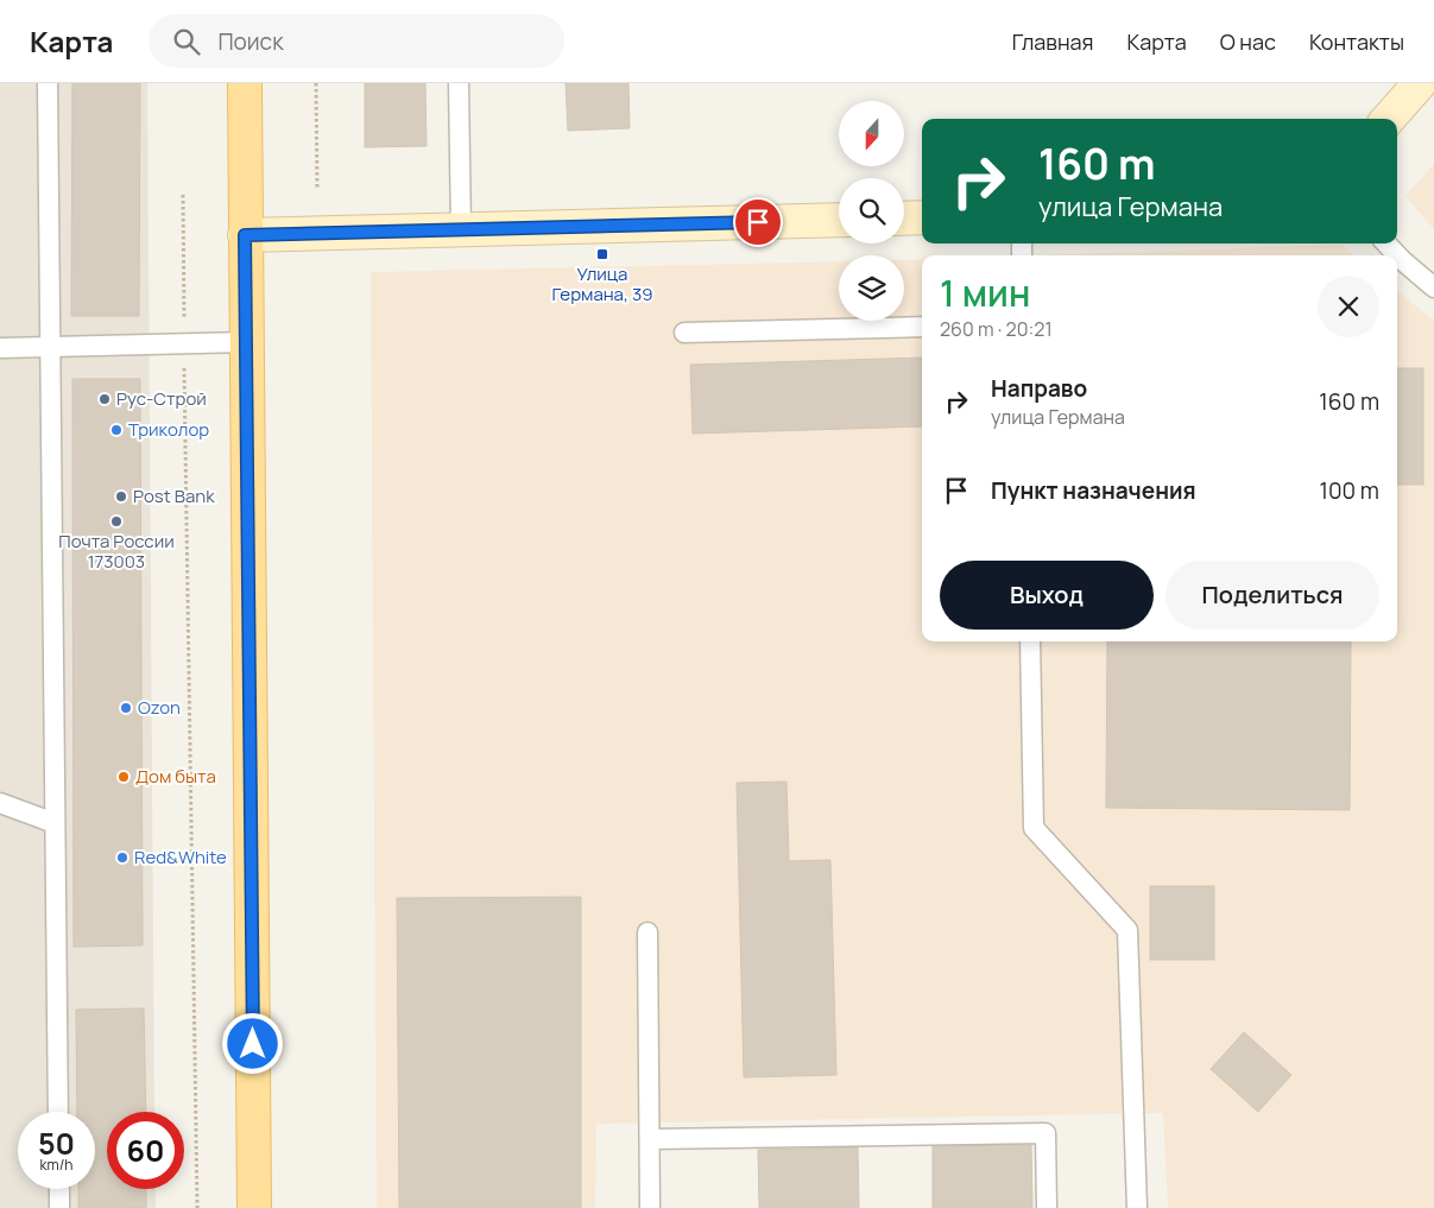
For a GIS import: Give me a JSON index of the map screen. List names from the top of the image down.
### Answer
{
  "places": {
    "transit": ["Улица Германа, 39"],
    "other": [
      "Рус-Строй",
      "Триколор",
      "Post Bank",
      "Почта России 173003",
      "Ozon",
      "Дом быта",
      "Red&White"
    ]
  },
  "north": "bottom",
  "page": {
    "header": "Карта",
    "search": "Поиск",
    "nav": [
      "Главная",
      "Карта",
      "О нас",
      "Контакты"
    ],
    "turn": ["160 m", "улица Германа"],
    "heading": ["1 мин", "260 m · 20:21"],
    "list": [
      {
        "name": "Направо",
        "note": "улица Германа",
        "value": "160 m"
      },
      {
        "name": "Пункт назначения",
        "value": "100 m"
      }
    ],
    "buttons": ["Выход", "Поделиться"],
    "speed": "50 km/h",
    "limit": "60"
  }
}
